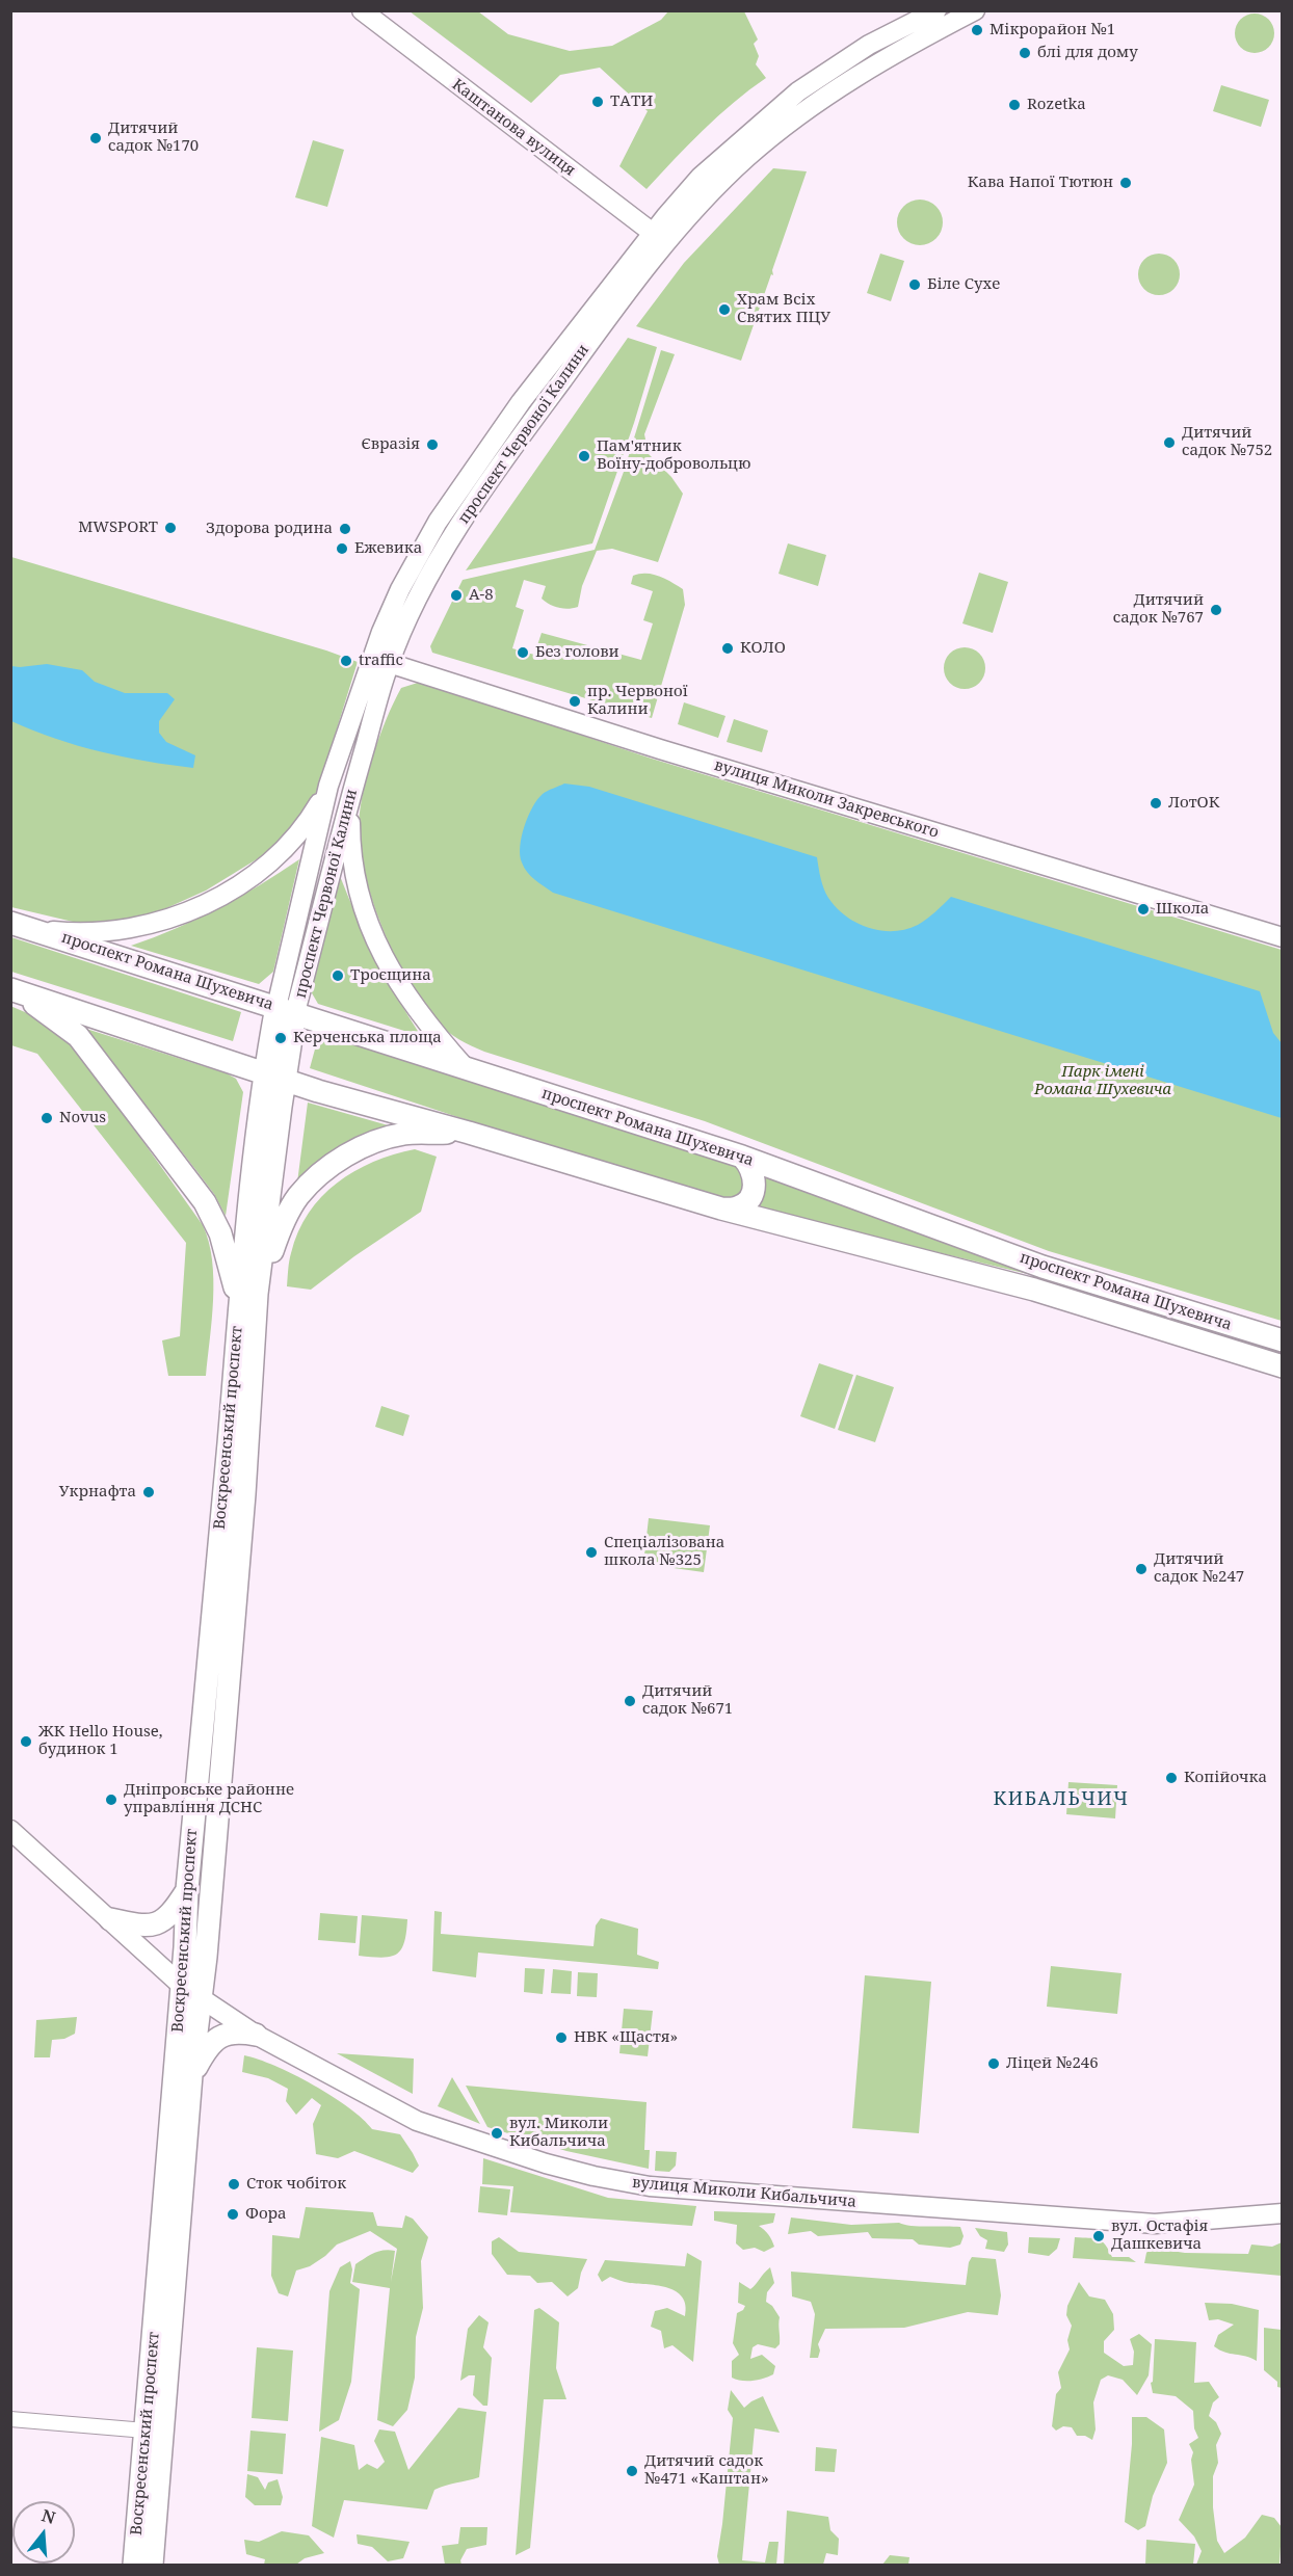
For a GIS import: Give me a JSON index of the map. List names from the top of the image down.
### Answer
{
  "streets": {
    "main road": ["проспект Романа Шухевича", "Воскресенський проспект"],
    "street": [
      "Каштанова вулиця",
      "проспект Червоної Калини",
      "вулиця Миколи Закревського",
      "вулиця Миколи Кибальчича"
    ]
  },
  "crossings": [
    ["Каштанова вулиця", "проспект Червоної Калини"],
    ["проспект Червоної Калини", "вулиця Миколи Закревського"],
    ["проспект Червоної Калини", "проспект Романа Шухевича"],
    ["проспект Романа Шухевича", "Воскресенський проспект"],
    ["Воскресенський проспект", "вулиця Миколи Кибальчича"]
  ],
  "districts": ["КИБАЛЬЧИЧ"],
  "parks": ["Парк імені Романа Шухевича"],
  "places": [
    "Мікрорайон №1",
    "блі для дому",
    "ТАТИ",
    "Rozetka",
    "Дитячий садок №170",
    "Кава Напої Тютюн",
    "Біле Сухе",
    "Храм Всіх Святих ПЦУ",
    "Дитячий садок №752",
    "Євразія",
    "Пам'ятник Воїну-добровольцю",
    "MWSPORT",
    "Здорова родина",
    "Ежевика",
    "А-8",
    "Дитячий садок №767",
    "КОЛО",
    "Без голови",
    "traffic",
    "пр. Червоної Калини",
    "ЛотОК",
    "Школа",
    "Троєщина",
    "Керченська площа",
    "Novus",
    "Укрнафта",
    "Спеціалізована школа №325",
    "Дитячий садок №247",
    "Дитячий садок №671",
    "ЖК Hello House, будинок 1",
    "Копійочка",
    "Дніпровське районне управління ДСНС",
    "НВК «Щастя»",
    "Ліцей №246",
    "вул. Миколи Кибальчича",
    "Сток чобіток",
    "Фора",
    "вул. Остафія Дашкевича",
    "Дитячий садок №471 «Каштан»"
  ],
  "north": "top"
}
